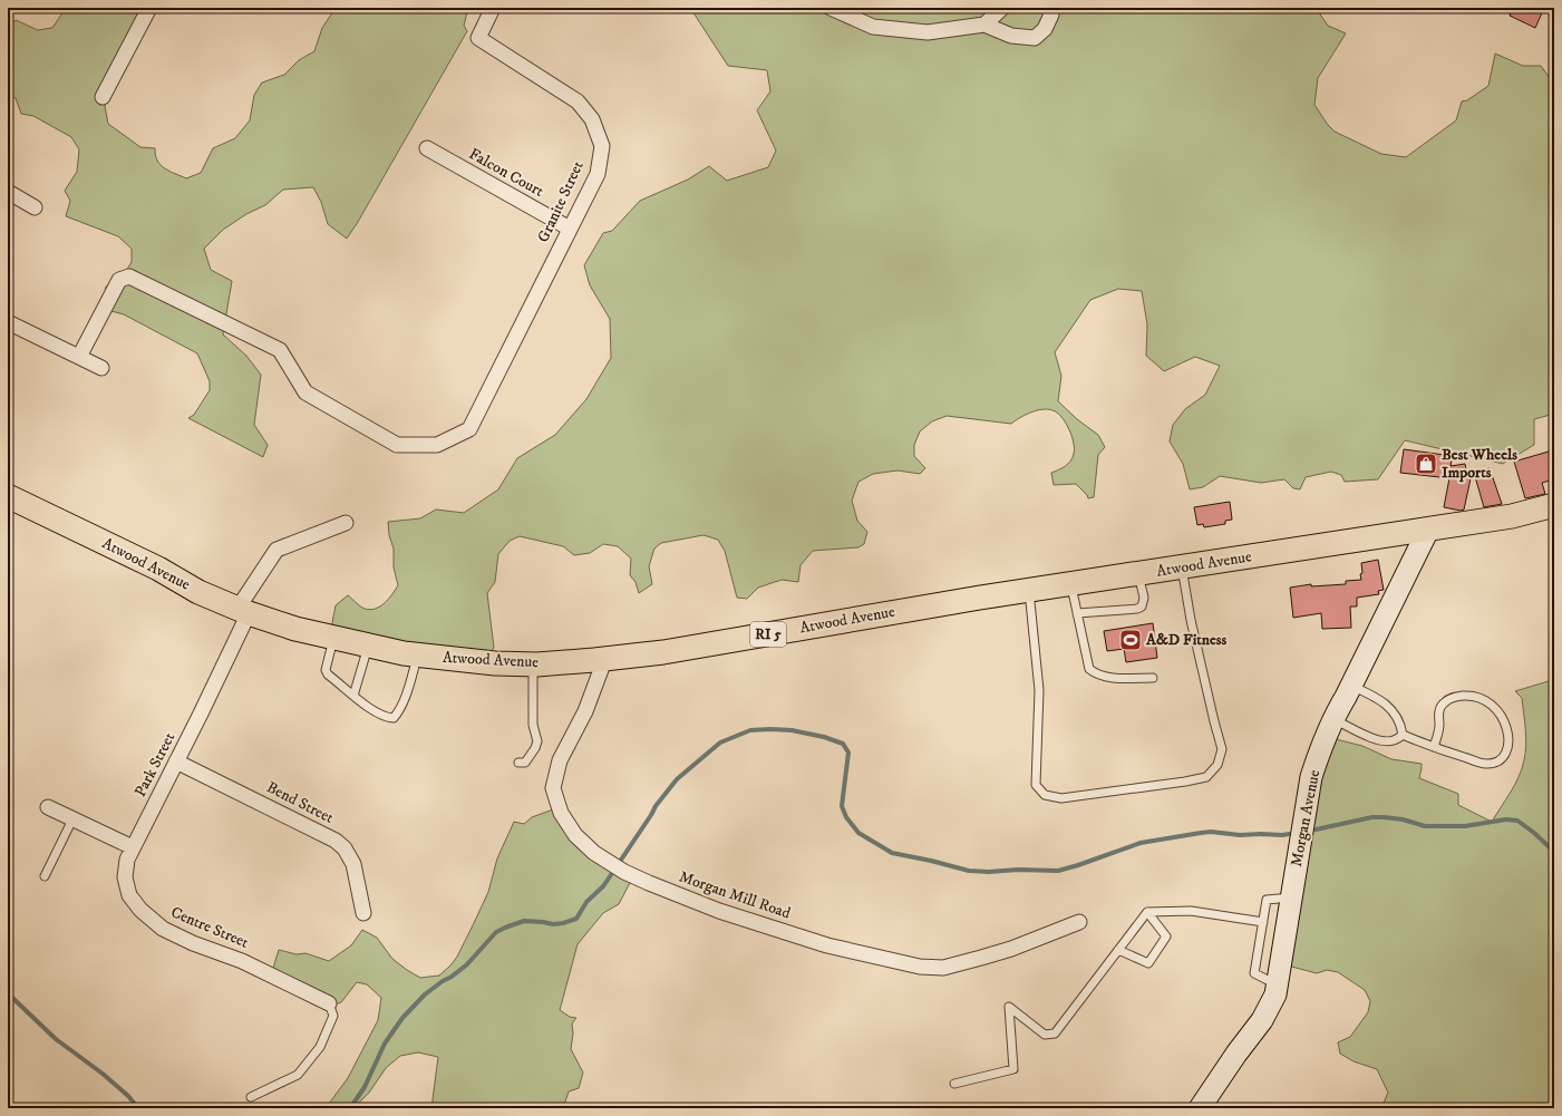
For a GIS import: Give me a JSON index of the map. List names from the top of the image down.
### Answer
{
  "streets": {
    "main road": ["Atwood Avenue", "RI 5"],
    "street": [
      "Falcon Court",
      "Granite Street",
      "Park Street",
      "Bend Street",
      "Morgan Avenue",
      "Morgan Mill Road",
      "Centre Street"
    ]
  },
  "crossings": [
    ["Falcon Court", "Granite Street"],
    ["Atwood Avenue", "Park Street"],
    ["Atwood Avenue", "Morgan Avenue"],
    ["Atwood Avenue", "Morgan Mill Road"],
    ["Park Street", "Bend Street"],
    ["Park Street", "Centre Street"]
  ],
  "places": {
    "shop": ["Best Wheels Imports"],
    "sports": ["A&D Fitness"]
  }
}
